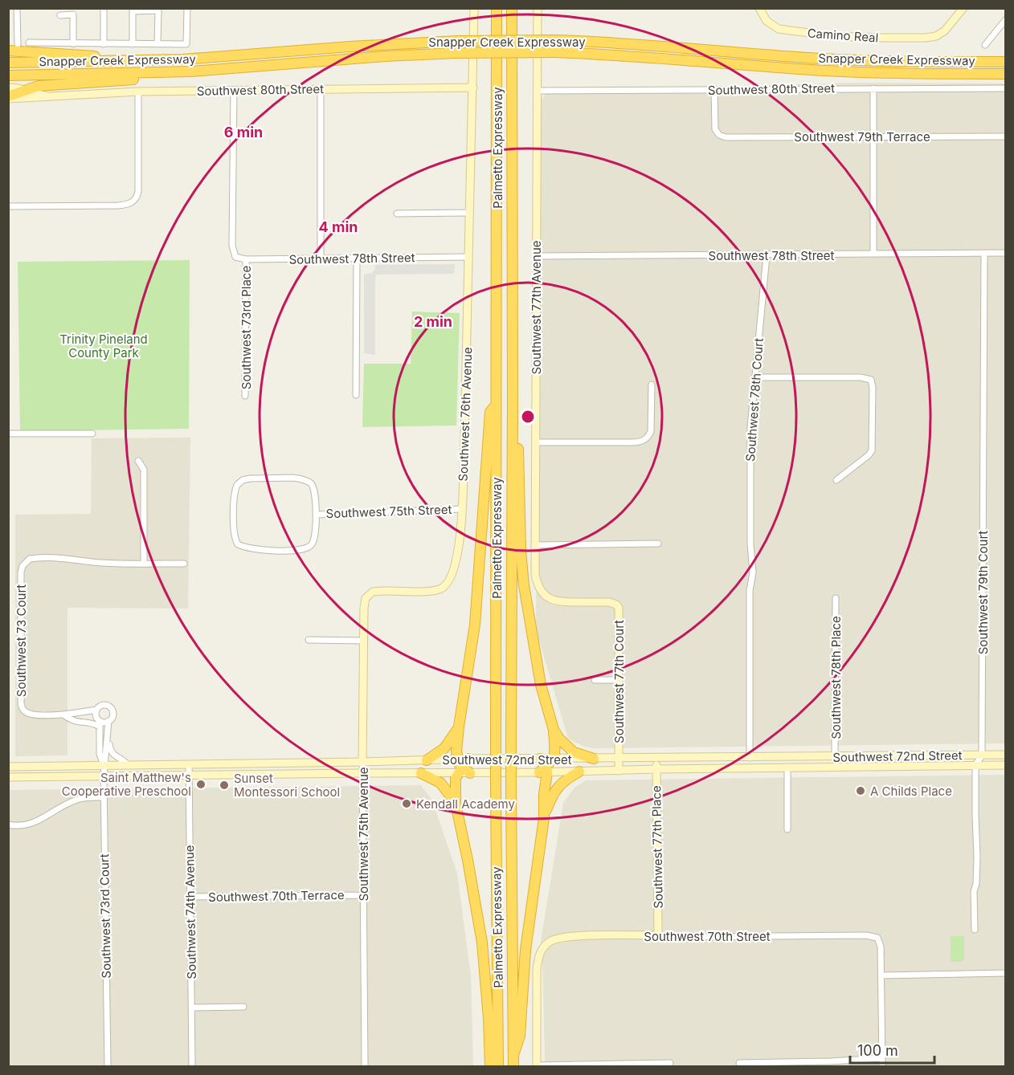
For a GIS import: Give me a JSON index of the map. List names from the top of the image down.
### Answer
{
  "streets": {
    "highway": ["Snapper Creek Expressway", "Palmetto Expressway"],
    "street": [
      "Camino Real",
      "Southwest 80th Street",
      "Southwest 79th Terrace",
      "Southwest 78th Street",
      "Southwest 77th Avenue",
      "Southwest 73rd Place",
      "Southwest 78th Court",
      "Southwest 76th Avenue",
      "Southwest 75th Street",
      "Southwest 79th Court",
      "Southwest 73 Court",
      "Southwest 78th Place",
      "Southwest 77th Court",
      "Southwest 72nd Street",
      "Southwest 75th Avenue",
      "Southwest 77th Place",
      "Southwest 70th Terrace",
      "Southwest 74th Avenue",
      "Southwest 73rd Court",
      "Southwest 70th Street"
    ]
  },
  "crossings": [
    ["Southwest 80th Street", "Southwest 79th Terrace"],
    ["Southwest 80th Street", "Southwest 77th Avenue"],
    ["Southwest 80th Street", "Southwest 73rd Place"],
    ["Southwest 80th Street", "Southwest 76th Avenue"],
    ["Southwest 78th Street", "Southwest 77th Avenue"],
    ["Southwest 78th Street", "Southwest 73rd Place"],
    ["Southwest 78th Street", "Southwest 78th Court"],
    ["Southwest 78th Street", "Southwest 76th Avenue"],
    ["Southwest 78th Street", "Southwest 79th Court"],
    ["Southwest 77th Avenue", "Southwest 77th Court"],
    ["Southwest 78th Court", "Southwest 72nd Street"],
    ["Southwest 76th Avenue", "Southwest 75th Street"],
    ["Southwest 76th Avenue", "Southwest 75th Avenue"],
    ["Southwest 79th Court", "Southwest 72nd Street"],
    ["Southwest 78th Place", "Southwest 72nd Street"],
    ["Southwest 77th Court", "Southwest 72nd Street"],
    ["Southwest 72nd Street", "Southwest 75th Avenue"],
    ["Southwest 72nd Street", "Southwest 77th Place"],
    ["Southwest 72nd Street", "Southwest 74th Avenue"],
    ["Southwest 72nd Street", "Southwest 73rd Court"],
    ["Southwest 75th Avenue", "Southwest 70th Terrace"],
    ["Southwest 77th Place", "Southwest 70th Street"],
    ["Southwest 70th Terrace", "Southwest 74th Avenue"]
  ],
  "parks": ["Trinity Pineland County Park"],
  "places": [
    "Saint Matthew's Cooperative Preschool",
    "Sunset Montessori School",
    "A Childs Place",
    "Kendall Academy"
  ],
  "scale_bar": "100 m",
  "rings": ["6 min", "4 min", "2 min"]
}
